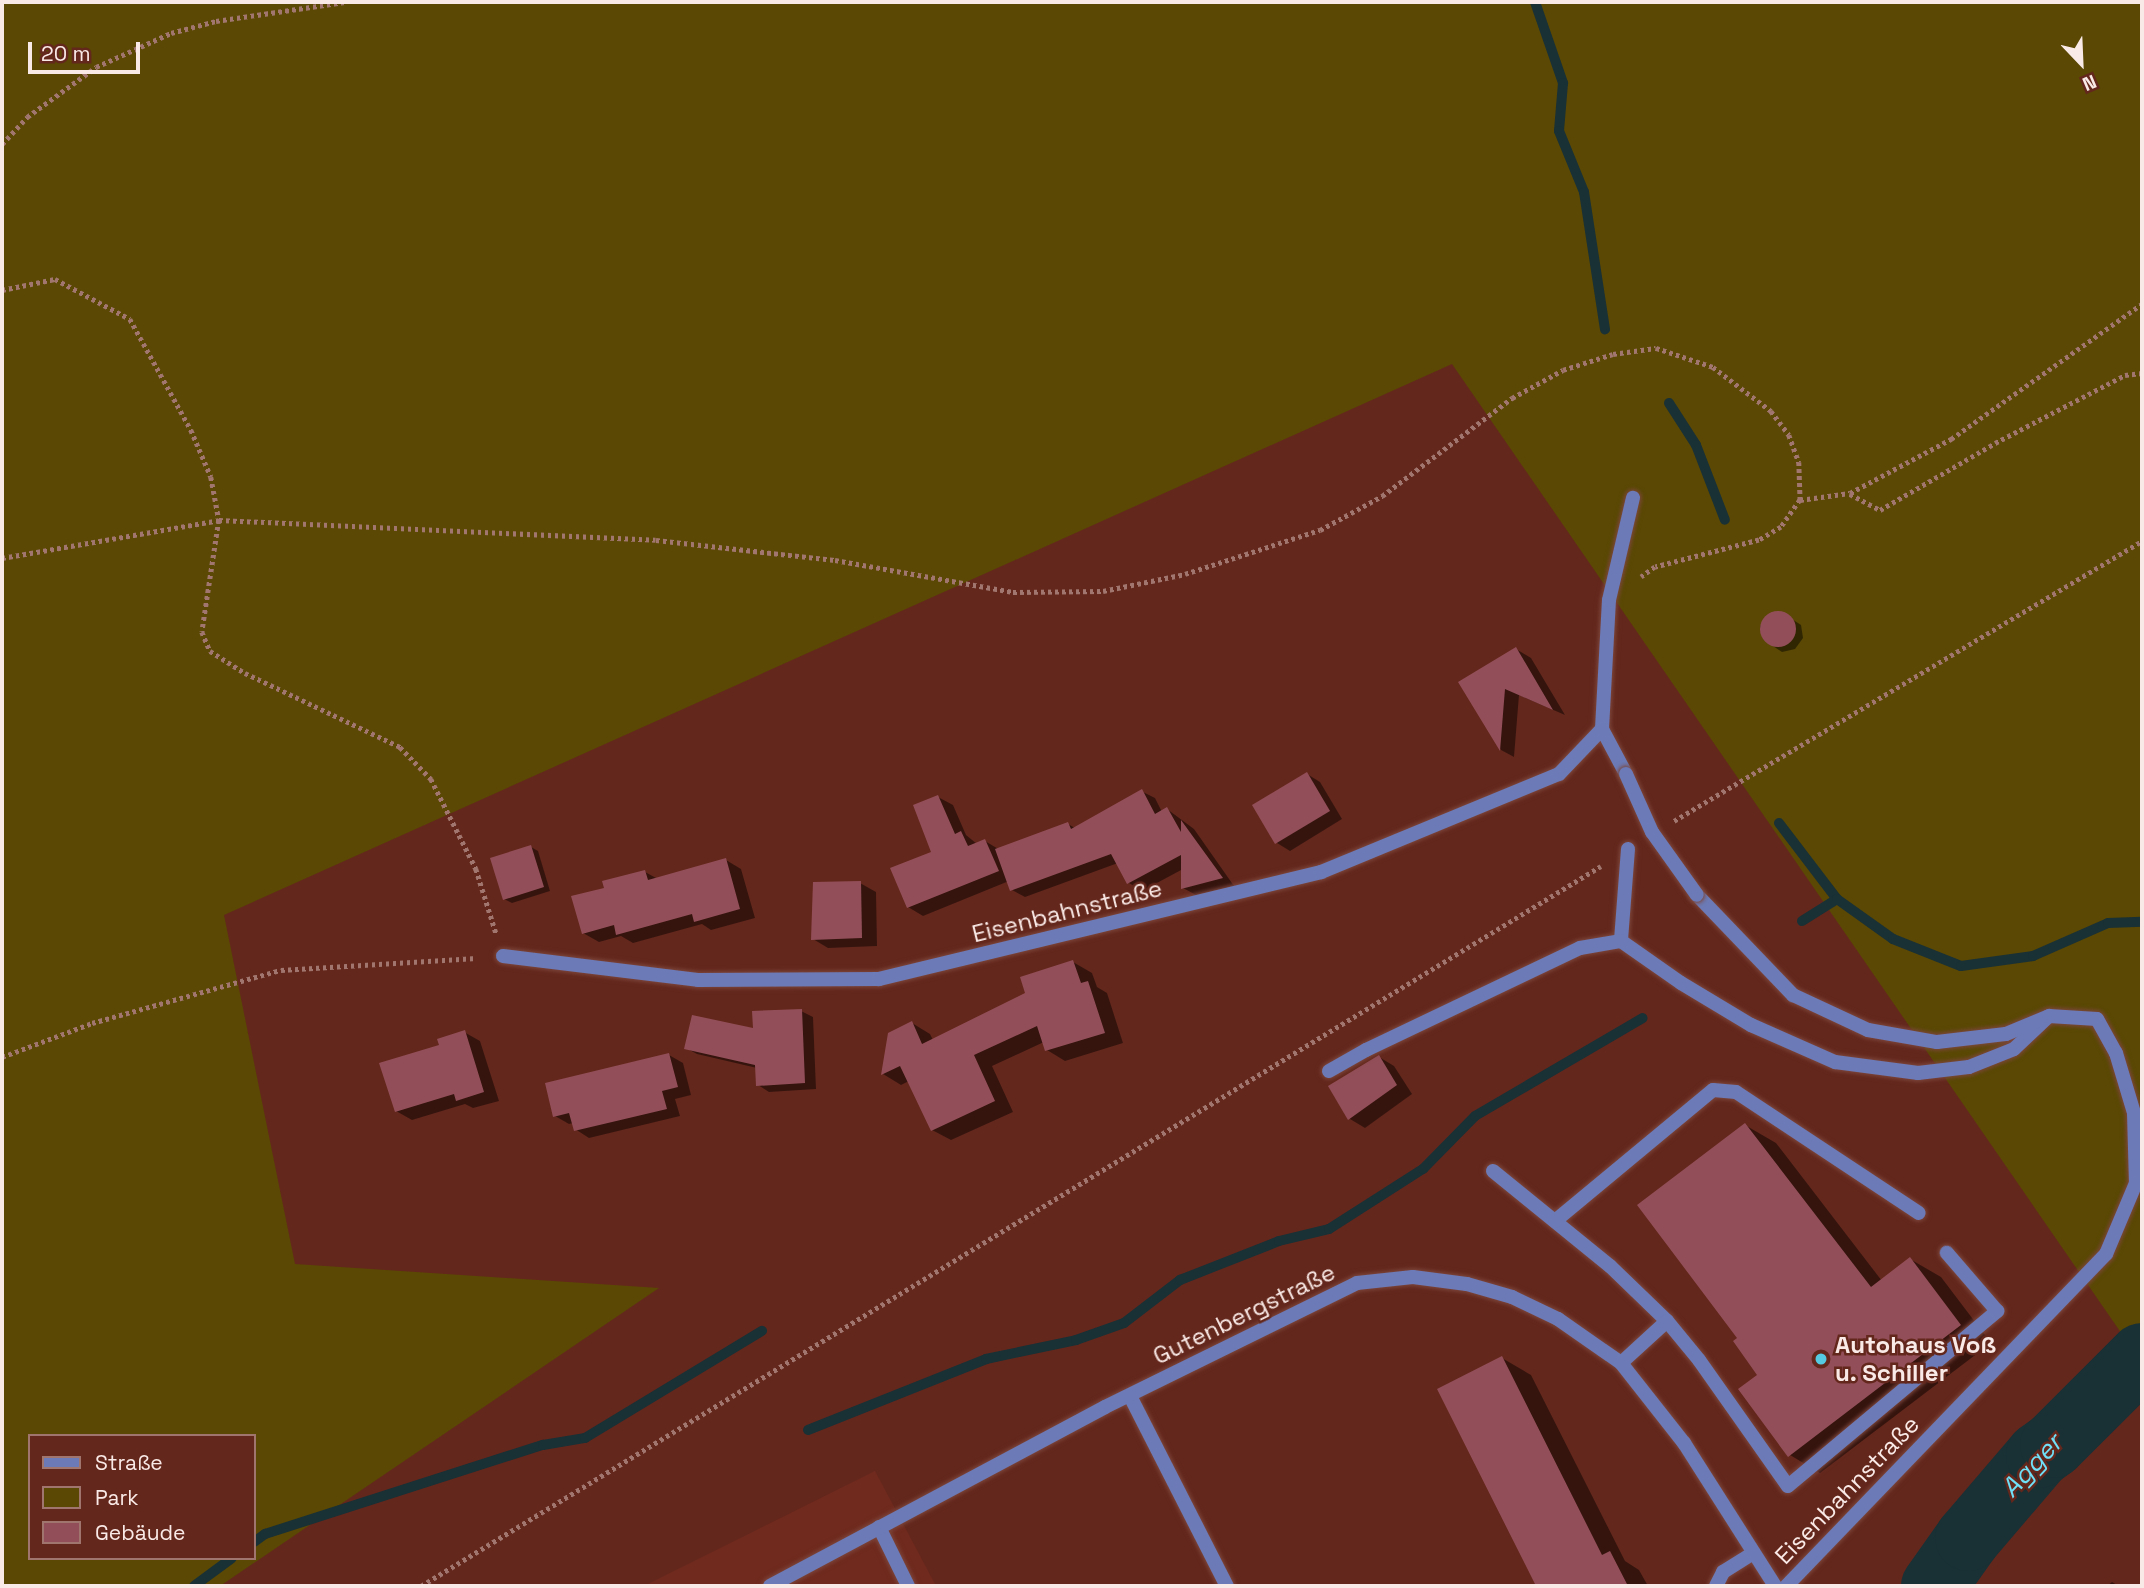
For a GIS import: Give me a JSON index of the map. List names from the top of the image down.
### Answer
{
  "streets": {
    "street": ["Eisenbahnstraße", "Gutenbergstraße"]
  },
  "water": ["Agger"],
  "places": ["Autohaus Voß u. Schiller"],
  "legend": ["Straße", "Park", "Gebäude"],
  "scale_bar": "20 m",
  "north": "bottom right"
}
